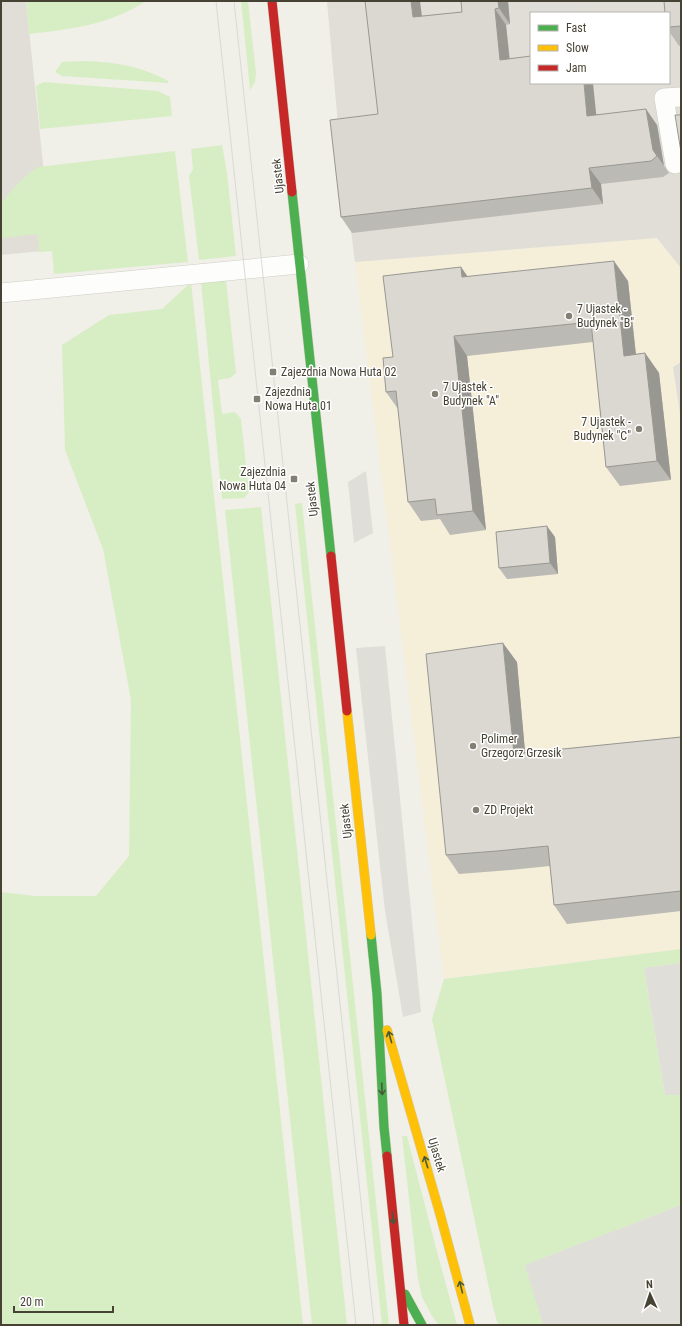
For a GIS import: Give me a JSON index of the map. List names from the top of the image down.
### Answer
{
  "streets": {
    "street": ["Ujastek"]
  },
  "places": {
    "other": [
      "7 Ujastek - Budynek \"B\"",
      "7 Ujastek - Budynek \"A\"",
      "7 Ujastek - Budynek \"C\"",
      "Polimer Grzegorz Grzesik",
      "ZD Projekt"
    ],
    "transit": ["Zajezdnia Nowa Huta 02", "Zajezdnia Nowa Huta 01", "Zajezdnia Nowa Huta 04"]
  },
  "legend": ["Fast", "Slow", "Jam"],
  "scale_bar": "20 m",
  "north": "top"
}
